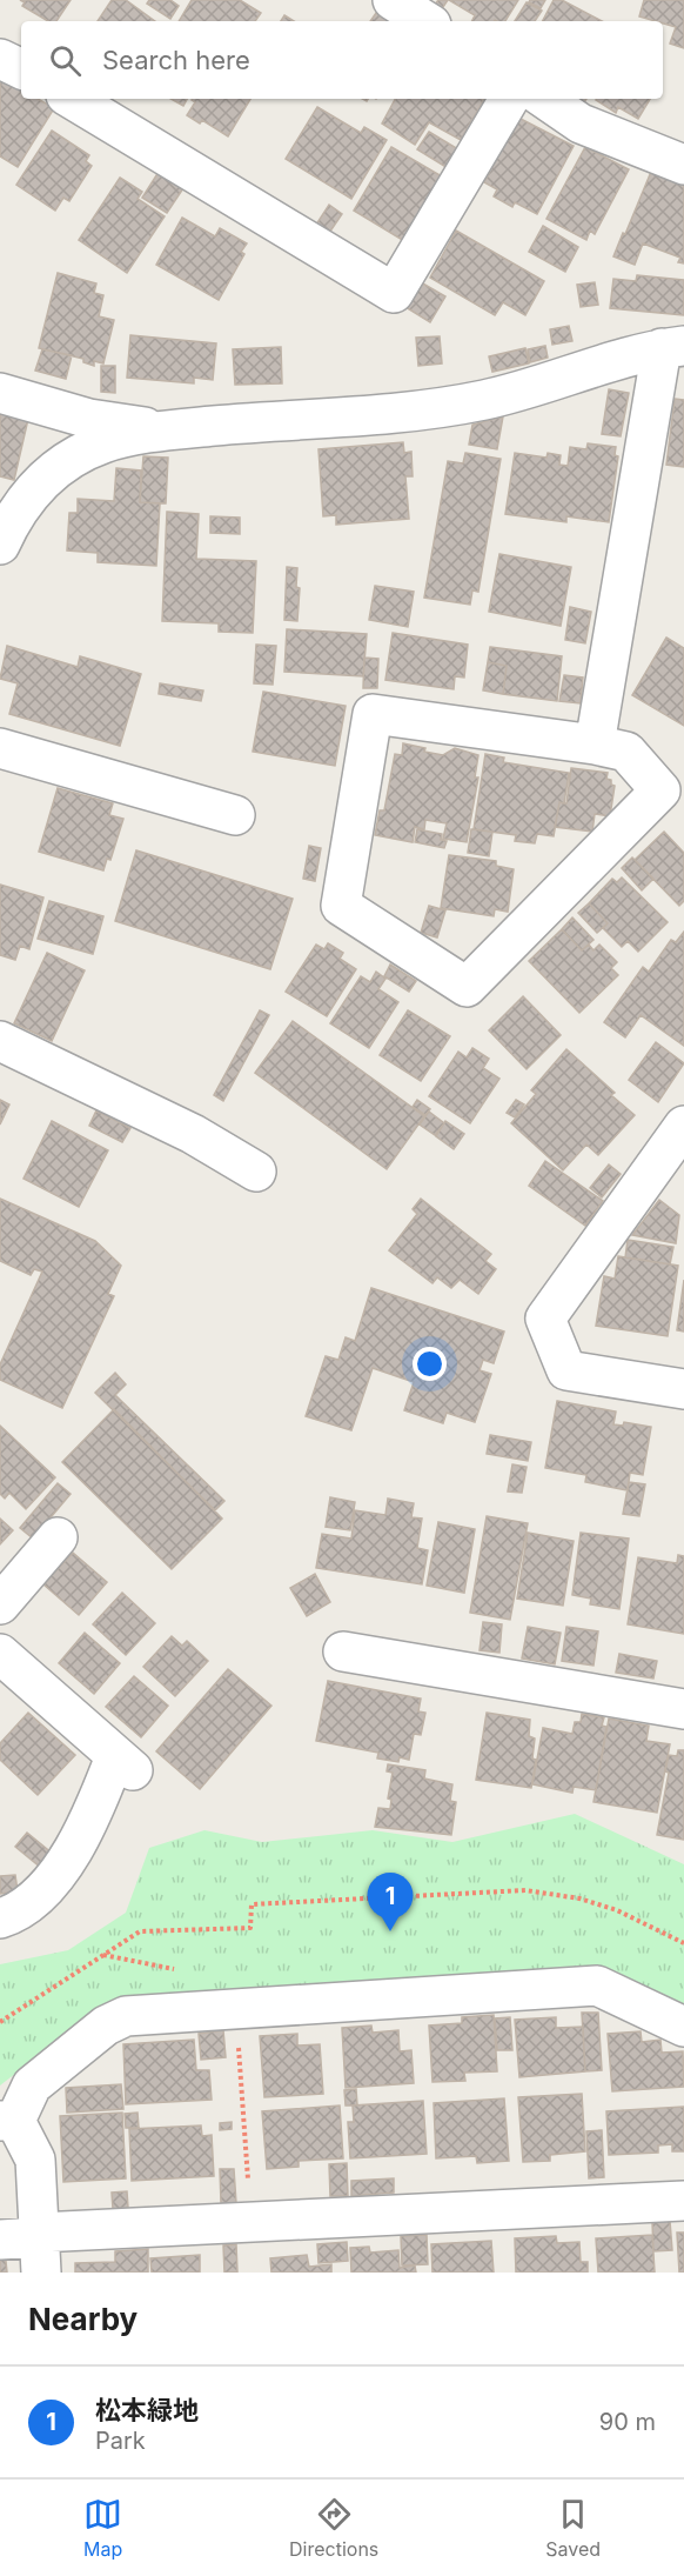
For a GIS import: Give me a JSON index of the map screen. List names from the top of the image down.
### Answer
{
  "page": {
    "search": "Search here",
    "pins": "1",
    "heading": "Nearby",
    "list": [
      {
        "mark": "1",
        "name": "松本緑地",
        "note": "Park",
        "value": "90 m"
      }
    ],
    "nav": ["Map", "Directions", "Saved"]
  }
}
